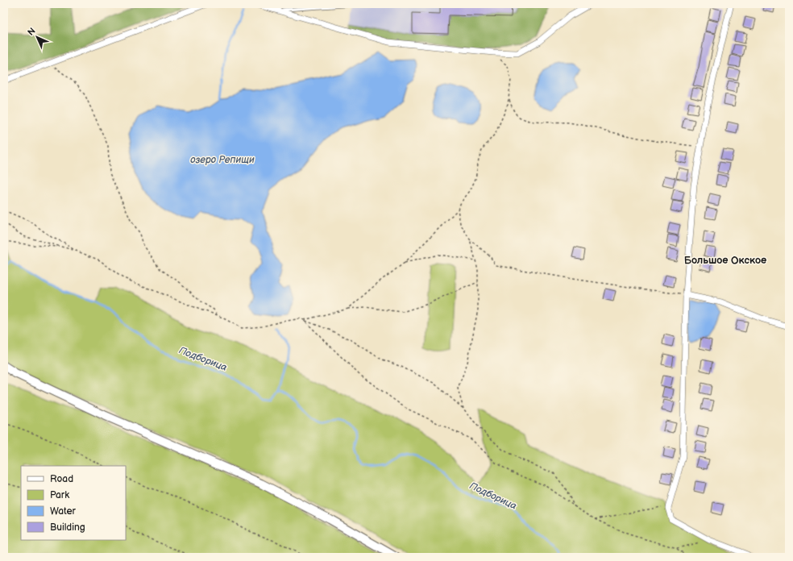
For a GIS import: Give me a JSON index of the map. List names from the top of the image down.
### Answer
{
  "districts": ["Большое Окское"],
  "water": ["озеро Репищи", "Подборица"],
  "legend": [
    "Road",
    "Park",
    "Water",
    "Building"
  ],
  "north": "top left"
}
